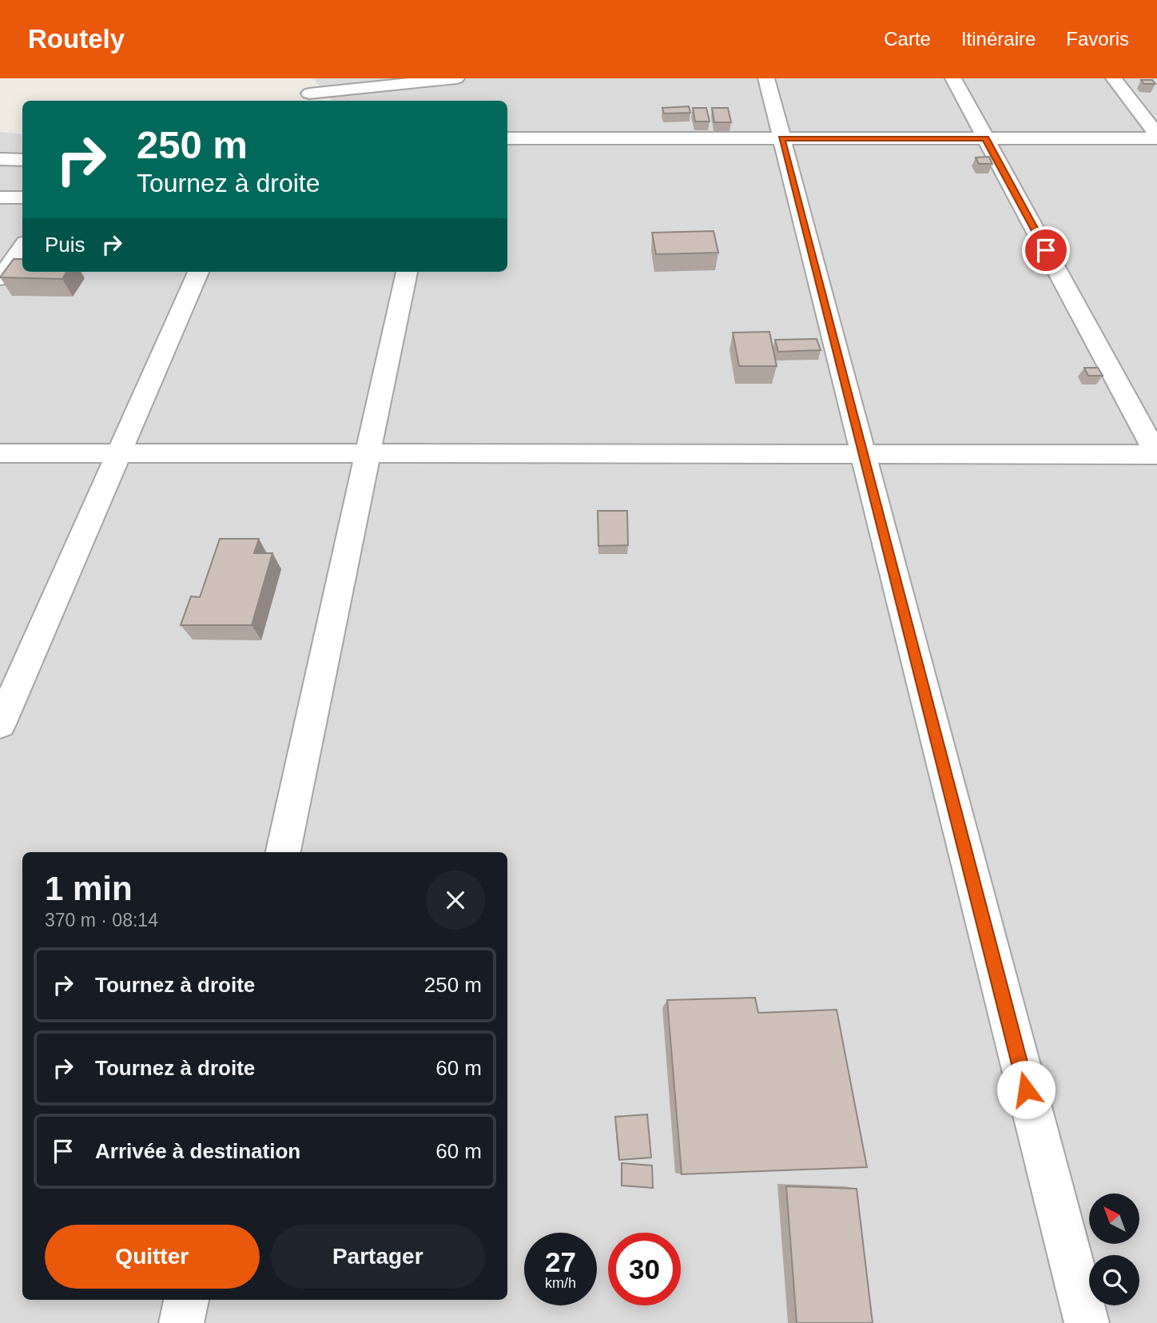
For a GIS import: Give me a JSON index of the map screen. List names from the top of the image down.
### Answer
{
  "north": "top left",
  "page": {
    "header": "Routely",
    "nav": ["Carte", "Itinéraire", "Favoris"],
    "turn": ["250 m", "Tournez à droite"],
    "then": "Puis",
    "heading": ["1 min", "370 m · 08:14"],
    "list": [
      {
        "name": "Tournez à droite",
        "value": "250 m"
      },
      {
        "name": "Tournez à droite",
        "value": "60 m"
      },
      {
        "name": "Arrivée à destination",
        "value": "60 m"
      }
    ],
    "buttons": ["Quitter", "Partager"],
    "speed": "27 km/h",
    "limit": "30"
  }
}
